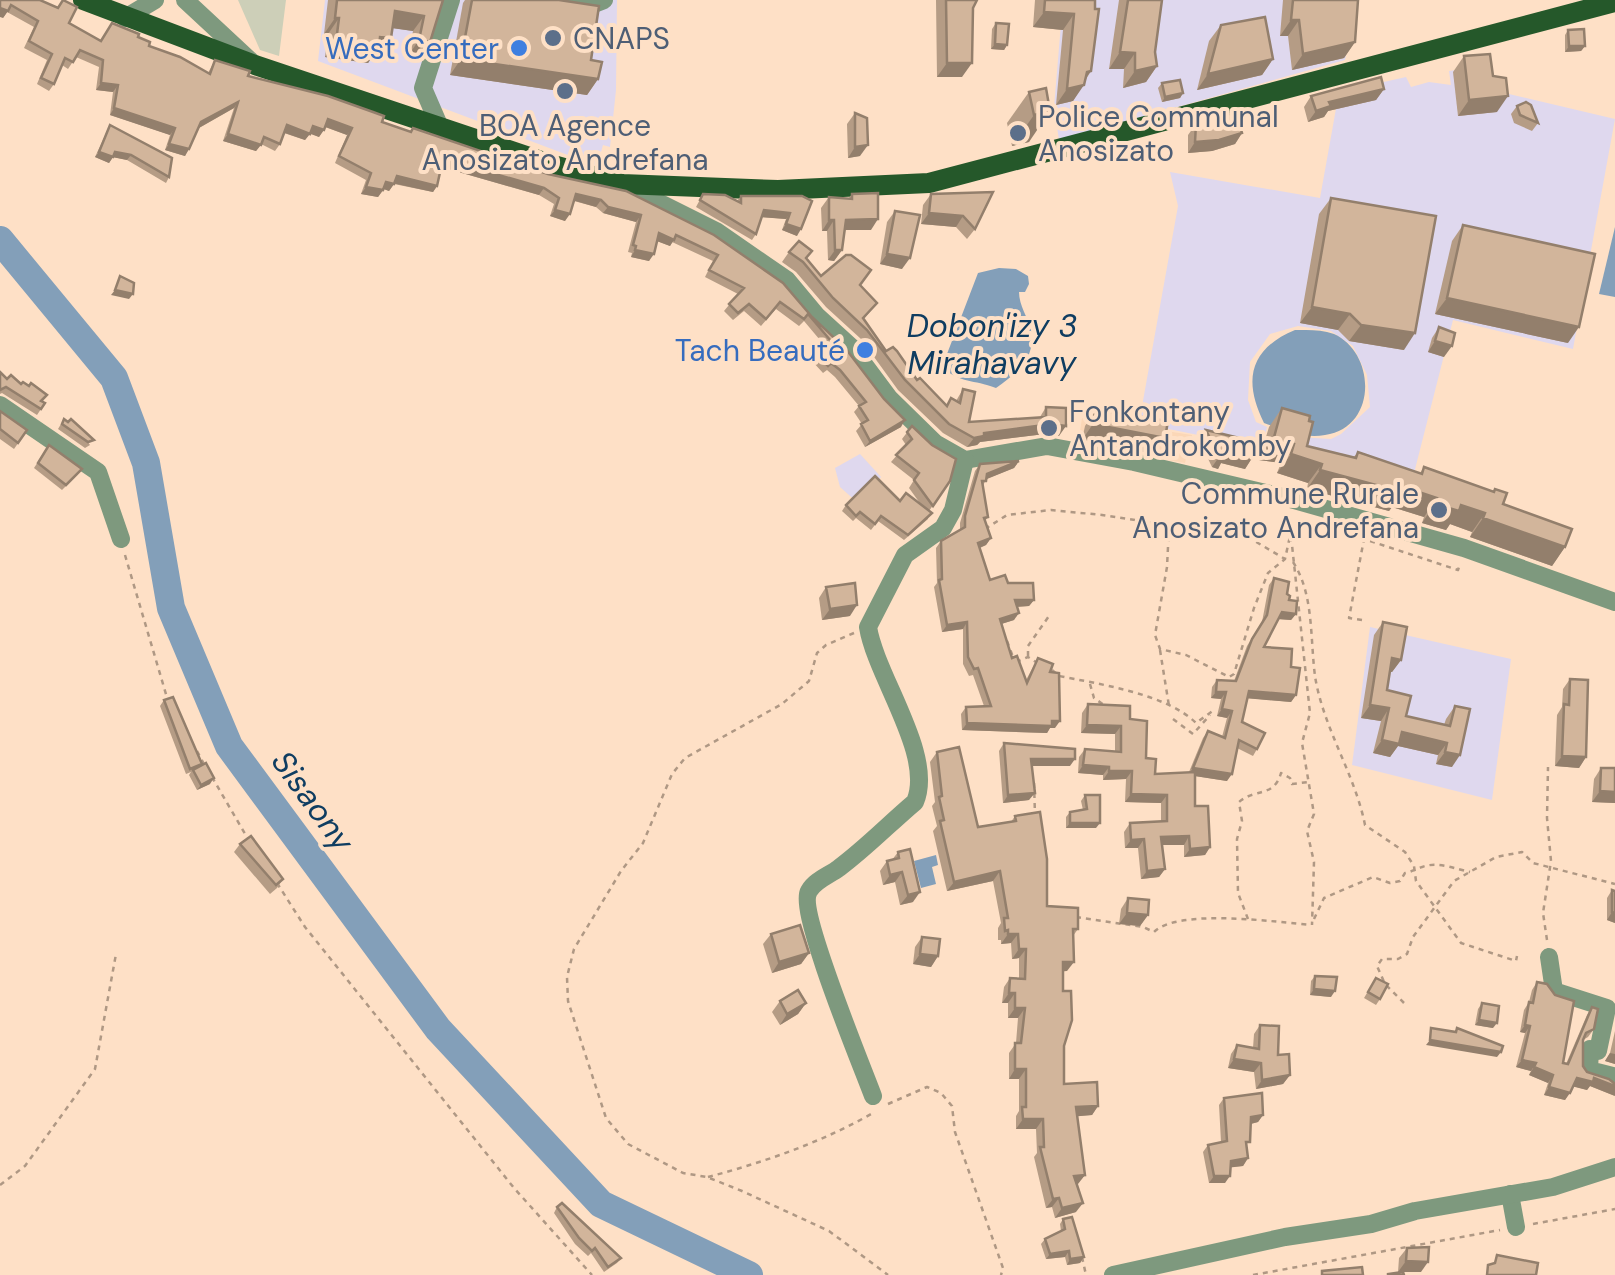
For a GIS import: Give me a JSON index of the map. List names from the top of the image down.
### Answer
{
  "water": ["Dobon'izy 3 Mirahavavy", "Sisaony"],
  "places": [
    "CNAPS",
    "West Center",
    "BOA Agence Anosizato Andrefana",
    "Police Communal Anosizato",
    "Tach Beauté",
    "Fonkontany Antandrokomby",
    "Commune Rurale Anosizato Andrefana"
  ]
}
